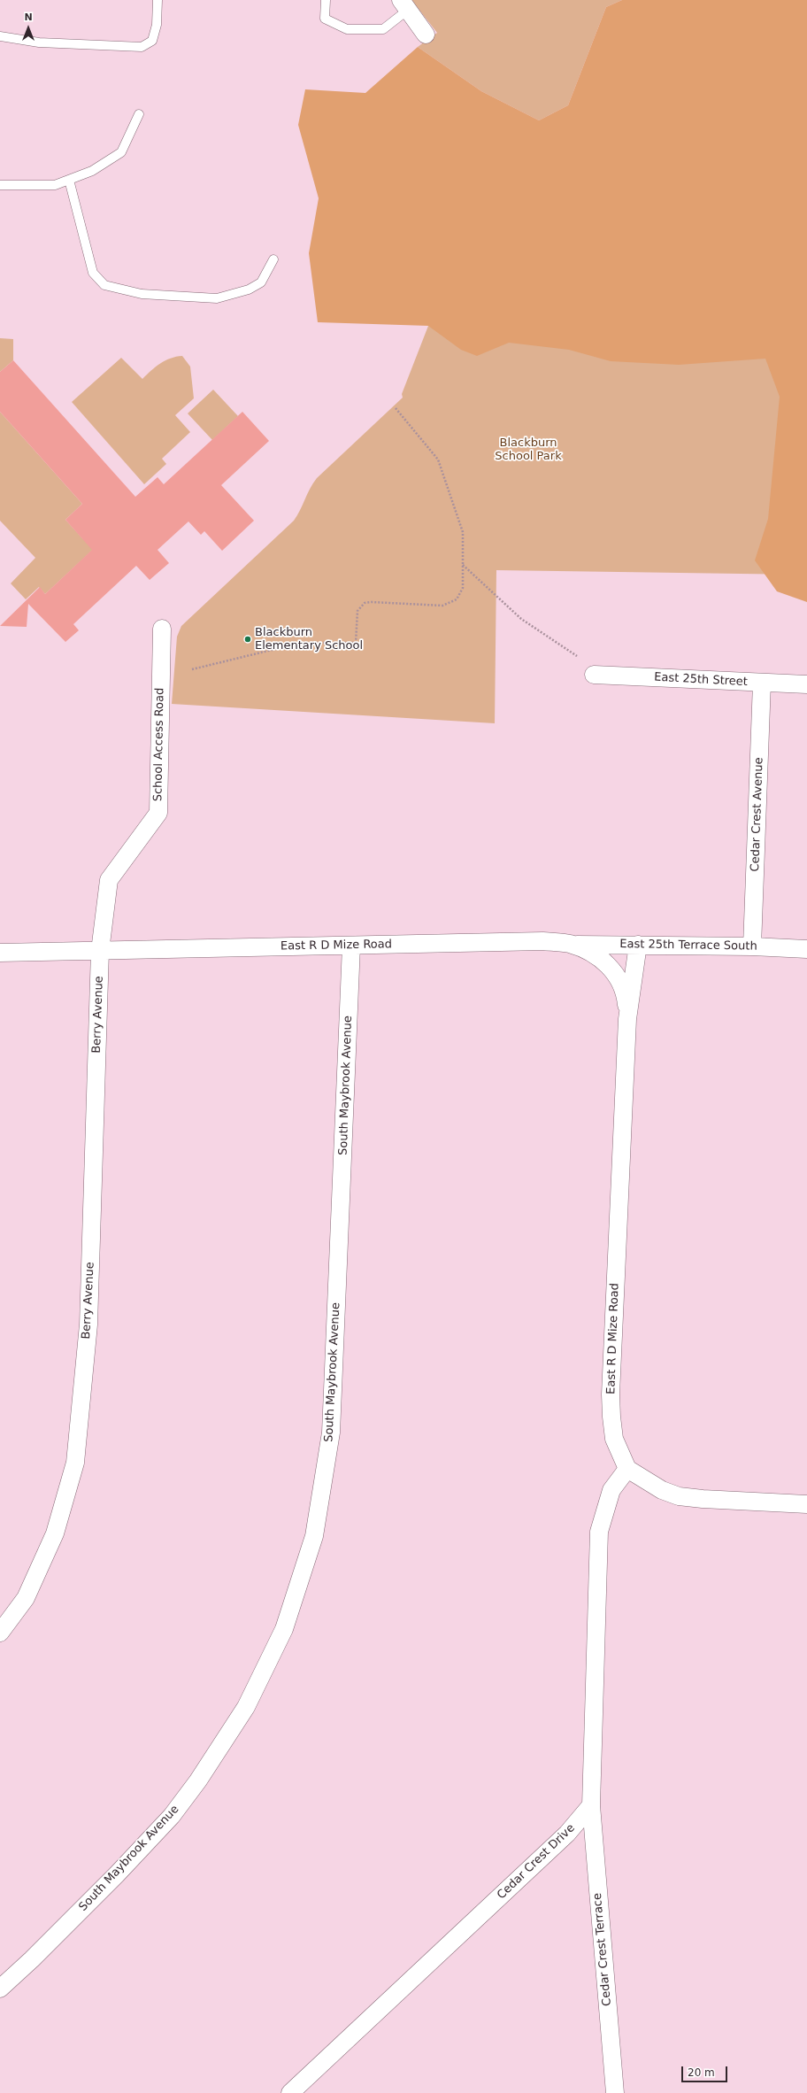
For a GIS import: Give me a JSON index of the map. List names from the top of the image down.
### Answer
{
  "streets": {
    "street": [
      "East 25th Street",
      "School Access Road",
      "Cedar Crest Avenue",
      "East R D Mize Road",
      "East 25th Terrace South",
      "Berry Avenue",
      "South Maybrook Avenue",
      "Cedar Crest Drive",
      "Cedar Crest Terrace"
    ]
  },
  "crossings": [
    ["East 25th Street", "Cedar Crest Avenue"],
    ["School Access Road", "East R D Mize Road"],
    ["School Access Road", "Berry Avenue"],
    ["Cedar Crest Avenue", "East 25th Terrace South"],
    ["East R D Mize Road", "East 25th Terrace South"],
    ["East R D Mize Road", "Berry Avenue"],
    ["East R D Mize Road", "South Maybrook Avenue"],
    ["Cedar Crest Drive", "Cedar Crest Terrace"]
  ],
  "parks": ["Blackburn School Park"],
  "places": ["Blackburn Elementary School"],
  "scale_bar": "20 m",
  "north": "top"
}
